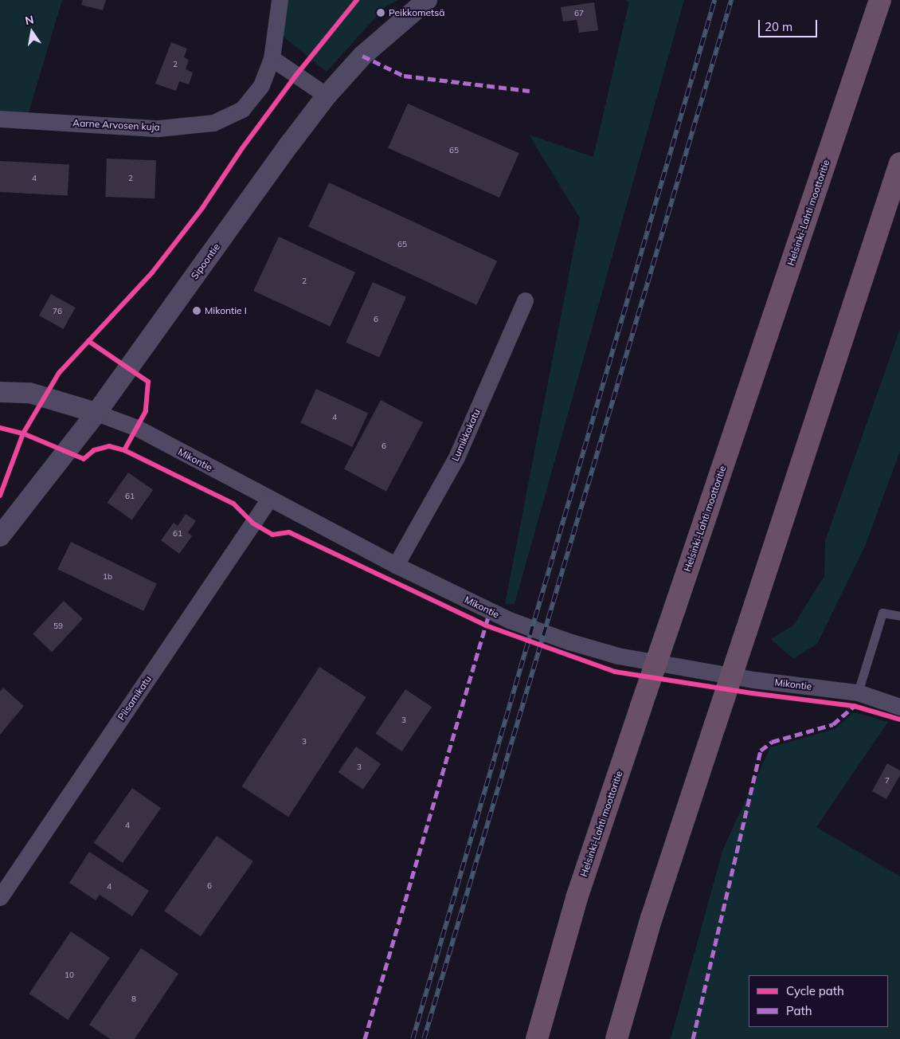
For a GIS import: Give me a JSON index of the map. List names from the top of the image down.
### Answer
{
  "streets": {
    "highway": ["Helsinki-Lahti moottoritie"],
    "street": [
      "Aarne Arvosen kuja",
      "Sipoontie",
      "Lumikkokatu",
      "Mikontie",
      "Piisamikatu"
    ]
  },
  "crossings": [
    ["Sipoontie", "Mikontie"],
    ["Lumikkokatu", "Mikontie"],
    ["Mikontie", "Piisamikatu"]
  ],
  "places": ["Peikkometsä", "Mikontie I"],
  "house_numbers": [
    "67",
    "2",
    "65",
    "4",
    "2",
    "65",
    "2",
    "76",
    "6",
    "4",
    "6",
    "61",
    "61",
    "1b",
    "59",
    "3",
    "3",
    "3",
    "7",
    "4",
    "6",
    "4",
    "10",
    "8"
  ],
  "legend": ["Cycle path", "Path"],
  "scale_bar": "20 m",
  "north": "top"
}
